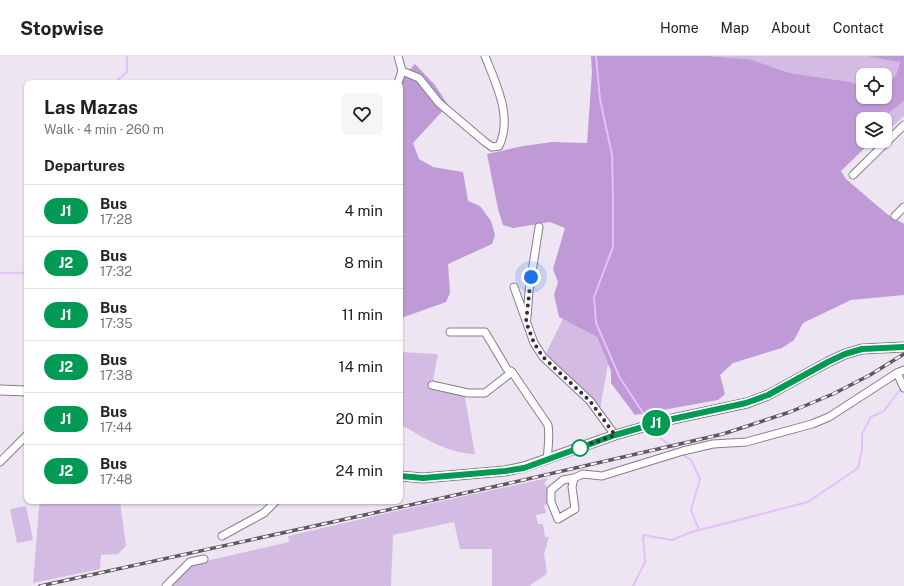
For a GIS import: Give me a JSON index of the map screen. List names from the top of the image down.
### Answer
{
  "lines": ["bus line J1"],
  "page": {
    "header": "Stopwise",
    "nav": [
      "Home",
      "Map",
      "About",
      "Contact"
    ],
    "on_map": "J1",
    "heading": [
      ["Las Mazas", "Walk · 4 min · 260 m"],
      "Departures"
    ],
    "list": [
      {
        "mark": "J1",
        "name": "Bus",
        "note": "17:28",
        "value": "4 min"
      },
      {
        "mark": "J2",
        "name": "Bus",
        "note": "17:32",
        "value": "8 min"
      },
      {
        "mark": "J1",
        "name": "Bus",
        "note": "17:35",
        "value": "11 min"
      },
      {
        "mark": "J2",
        "name": "Bus",
        "note": "17:38",
        "value": "14 min"
      },
      {
        "mark": "J1",
        "name": "Bus",
        "note": "17:44",
        "value": "20 min"
      },
      {
        "mark": "J2",
        "name": "Bus",
        "note": "17:48",
        "value": "24 min"
      }
    ]
  }
}
